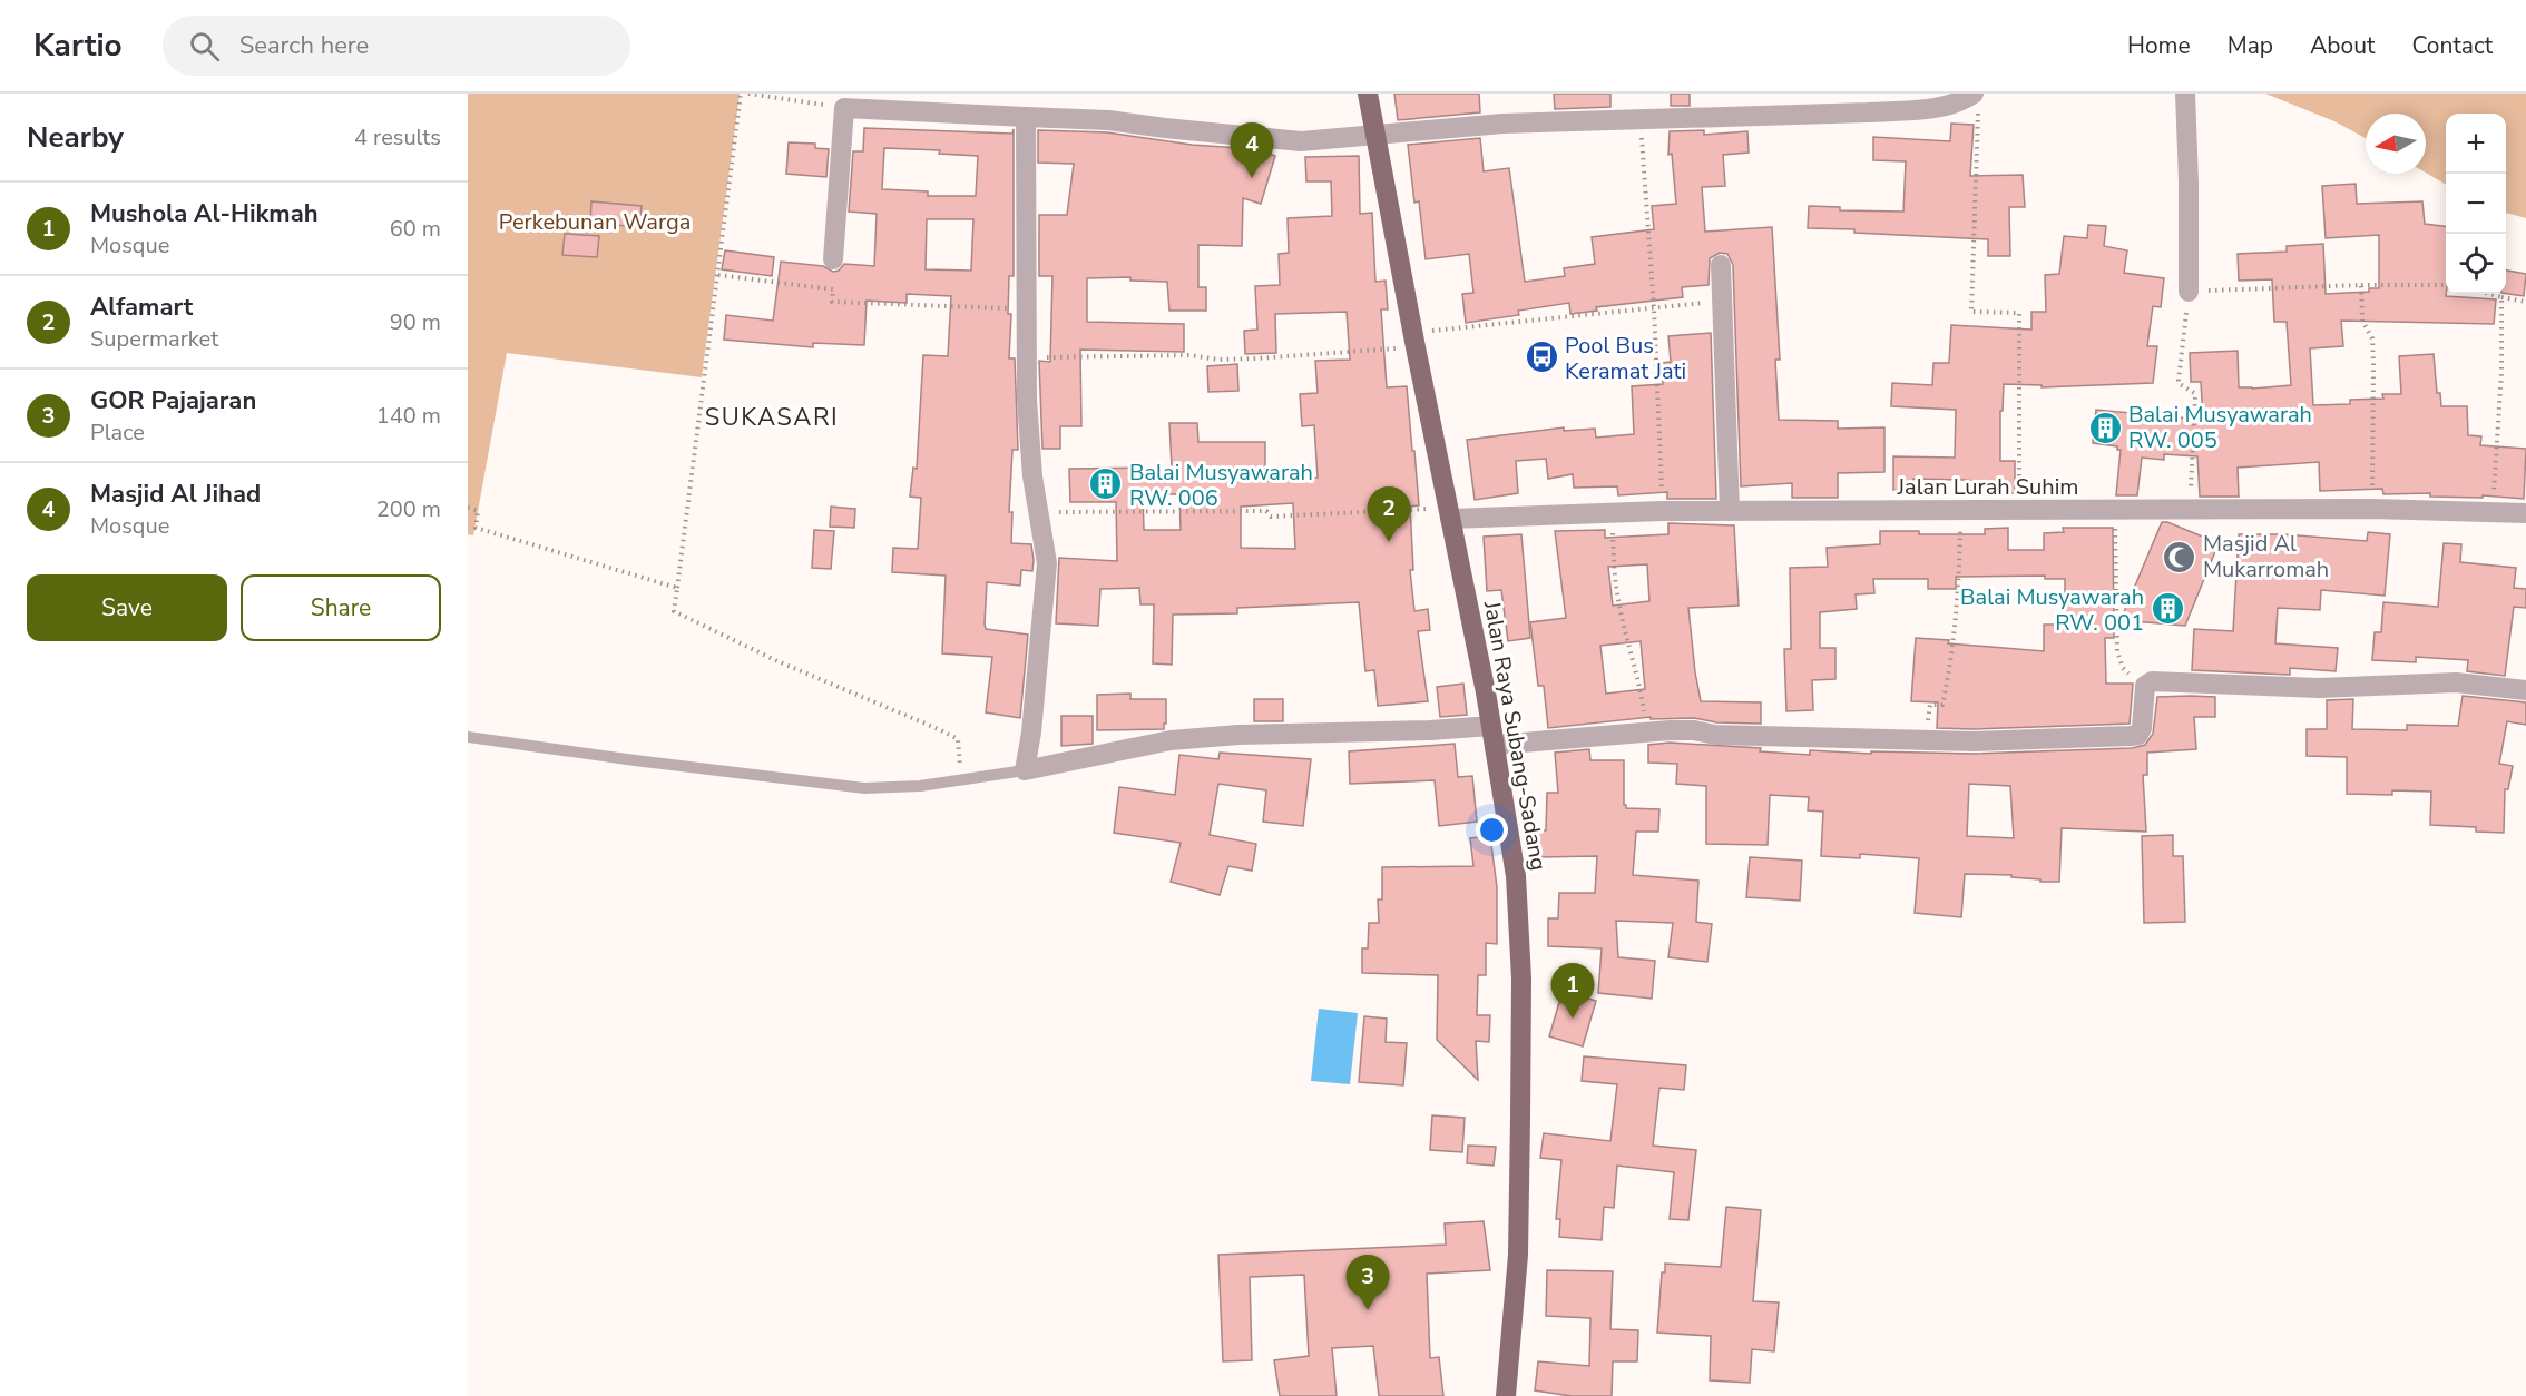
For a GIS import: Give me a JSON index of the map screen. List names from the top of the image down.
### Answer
{
  "streets": {
    "main road": ["Jalan Raya Subang-Sadang"],
    "street": ["Jalan Lurah Suhim"]
  },
  "crossings": [
    ["Jalan Lurah Suhim", "Jalan Raya Subang-Sadang"]
  ],
  "districts": ["SUKASARI"],
  "parks": ["Perkebunan Warga"],
  "places": {
    "bus stop": ["Pool Bus Keramat Jati"],
    "building": ["Balai Musyawarah RW. 005", "Balai Musyawarah RW. 006", "Balai Musyawarah RW. 001"],
    "mosque": ["Masjid Al Mukarromah"]
  },
  "north": "left",
  "page": {
    "header": "Kartio",
    "search": "Search here",
    "nav": [
      "Home",
      "Map",
      "About",
      "Contact"
    ],
    "heading": ["Nearby", "4 results"],
    "map_buttons": ["+", "−"],
    "pins": [
      "4",
      "2",
      "1",
      "3"
    ],
    "list": [
      {
        "mark": "1",
        "name": "Mushola Al-Hikmah",
        "note": "Mosque",
        "value": "60 m"
      },
      {
        "mark": "2",
        "name": "Alfamart",
        "note": "Supermarket",
        "value": "90 m"
      },
      {
        "mark": "3",
        "name": "GOR Pajajaran",
        "note": "Place",
        "value": "140 m"
      },
      {
        "mark": "4",
        "name": "Masjid Al Jihad",
        "note": "Mosque",
        "value": "200 m"
      }
    ],
    "buttons": ["Save", "Share"]
  }
}
